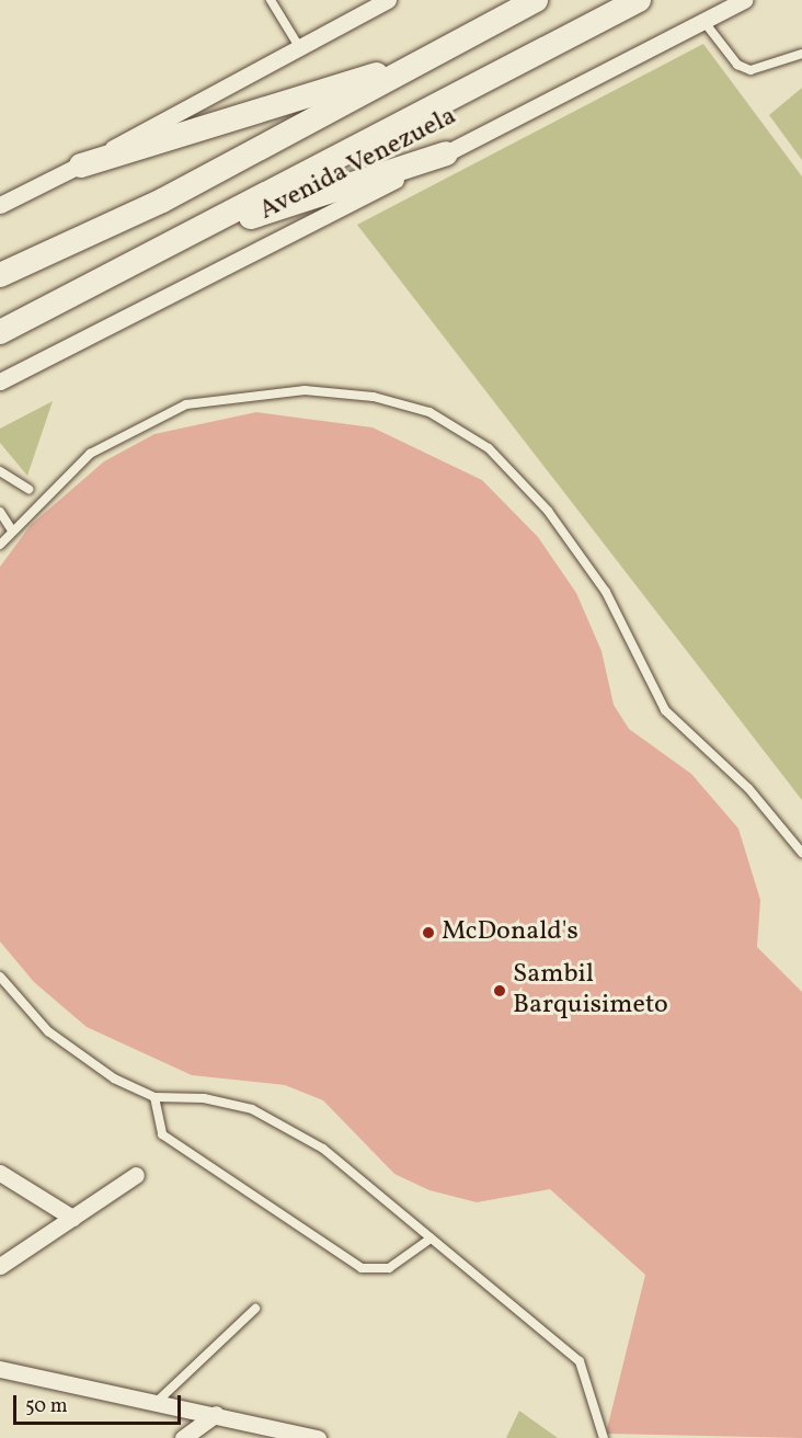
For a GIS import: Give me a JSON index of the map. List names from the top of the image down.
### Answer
{
  "streets": {
    "street": ["Avenida Venezuela"]
  },
  "places": ["McDonald's", "Sambil Barquisimeto"],
  "scale_bar": "50 m"
}
